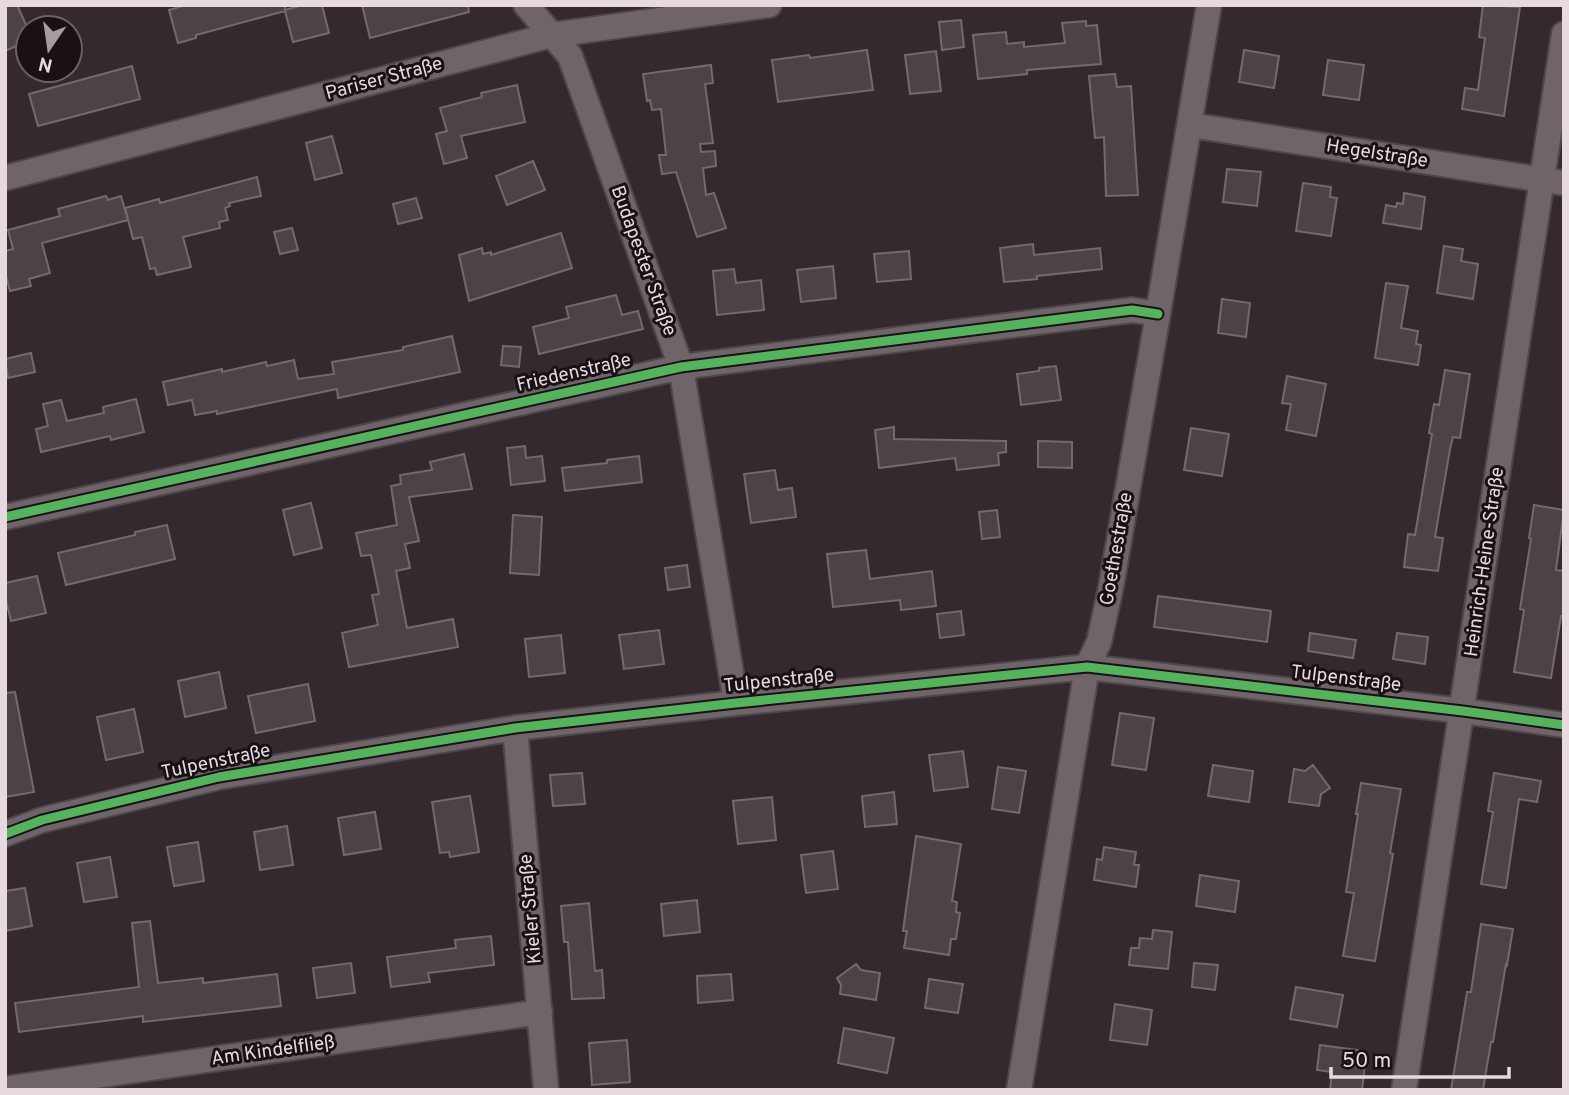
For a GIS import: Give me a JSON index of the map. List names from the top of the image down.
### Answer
{
  "streets": {
    "street": [
      "Pariser Straße",
      "Hegelstraße",
      "Budapester Straße",
      "Friedenstraße",
      "Goethestraße",
      "Heinrich-Heine-Straße",
      "Tulpenstraße",
      "Kieler Straße",
      "Am Kindelfließ"
    ]
  },
  "crossings": [
    ["Pariser Straße", "Budapester Straße"],
    ["Hegelstraße", "Goethestraße"],
    ["Hegelstraße", "Heinrich-Heine-Straße"],
    ["Budapester Straße", "Friedenstraße"],
    ["Budapester Straße", "Tulpenstraße"],
    ["Friedenstraße", "Goethestraße"],
    ["Goethestraße", "Tulpenstraße"],
    ["Heinrich-Heine-Straße", "Tulpenstraße"],
    ["Tulpenstraße", "Kieler Straße"],
    ["Kieler Straße", "Am Kindelfließ"]
  ],
  "scale_bar": "50 m",
  "north": "bottom"
}
